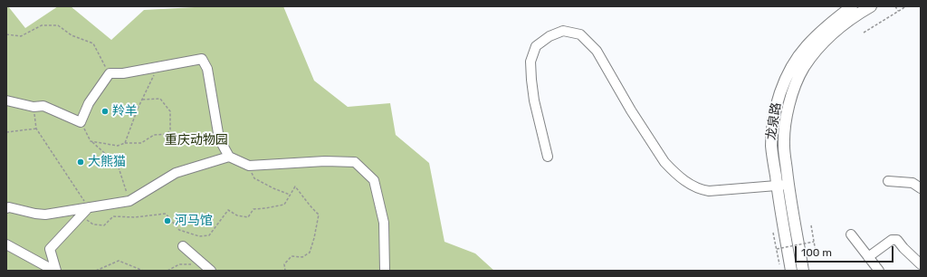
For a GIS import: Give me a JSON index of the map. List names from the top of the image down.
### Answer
{
  "streets": {
    "main road": ["龙泉路"]
  },
  "parks": ["重庆动物园"],
  "places": ["羚羊", "大熊猫", "河马馆"],
  "scale_bar": "100 m"
}
